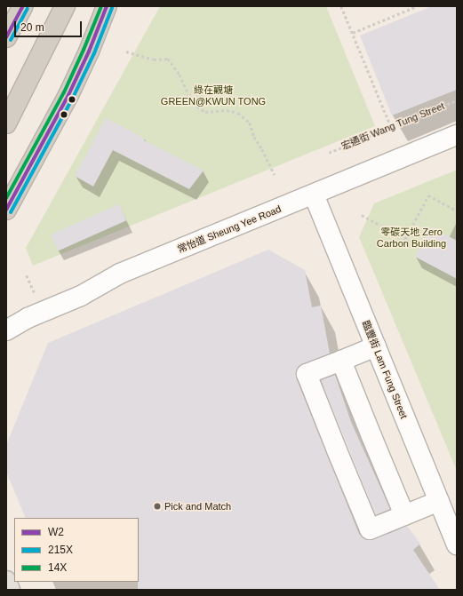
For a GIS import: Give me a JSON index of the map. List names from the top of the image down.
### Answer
{
  "streets": {
    "street": ["常怡道 Sheung Yee Road", "臨豐街 Lam Fung Street"],
    "path": ["宏通街 Wang Tung Street"]
  },
  "crossings": [
    ["常怡道 Sheung Yee Road", "臨豐街 Lam Fung Street"]
  ],
  "parks": ["綠在觀塘 GREEN@KWUN TONG", "零碳天地 Zero Carbon Building"],
  "places": ["Pick and Match"],
  "lines": ["transit line W2", "transit line 14X", "transit line 215X"],
  "legend": ["W2", "215X", "14X"],
  "scale_bar": "20 m"
}
